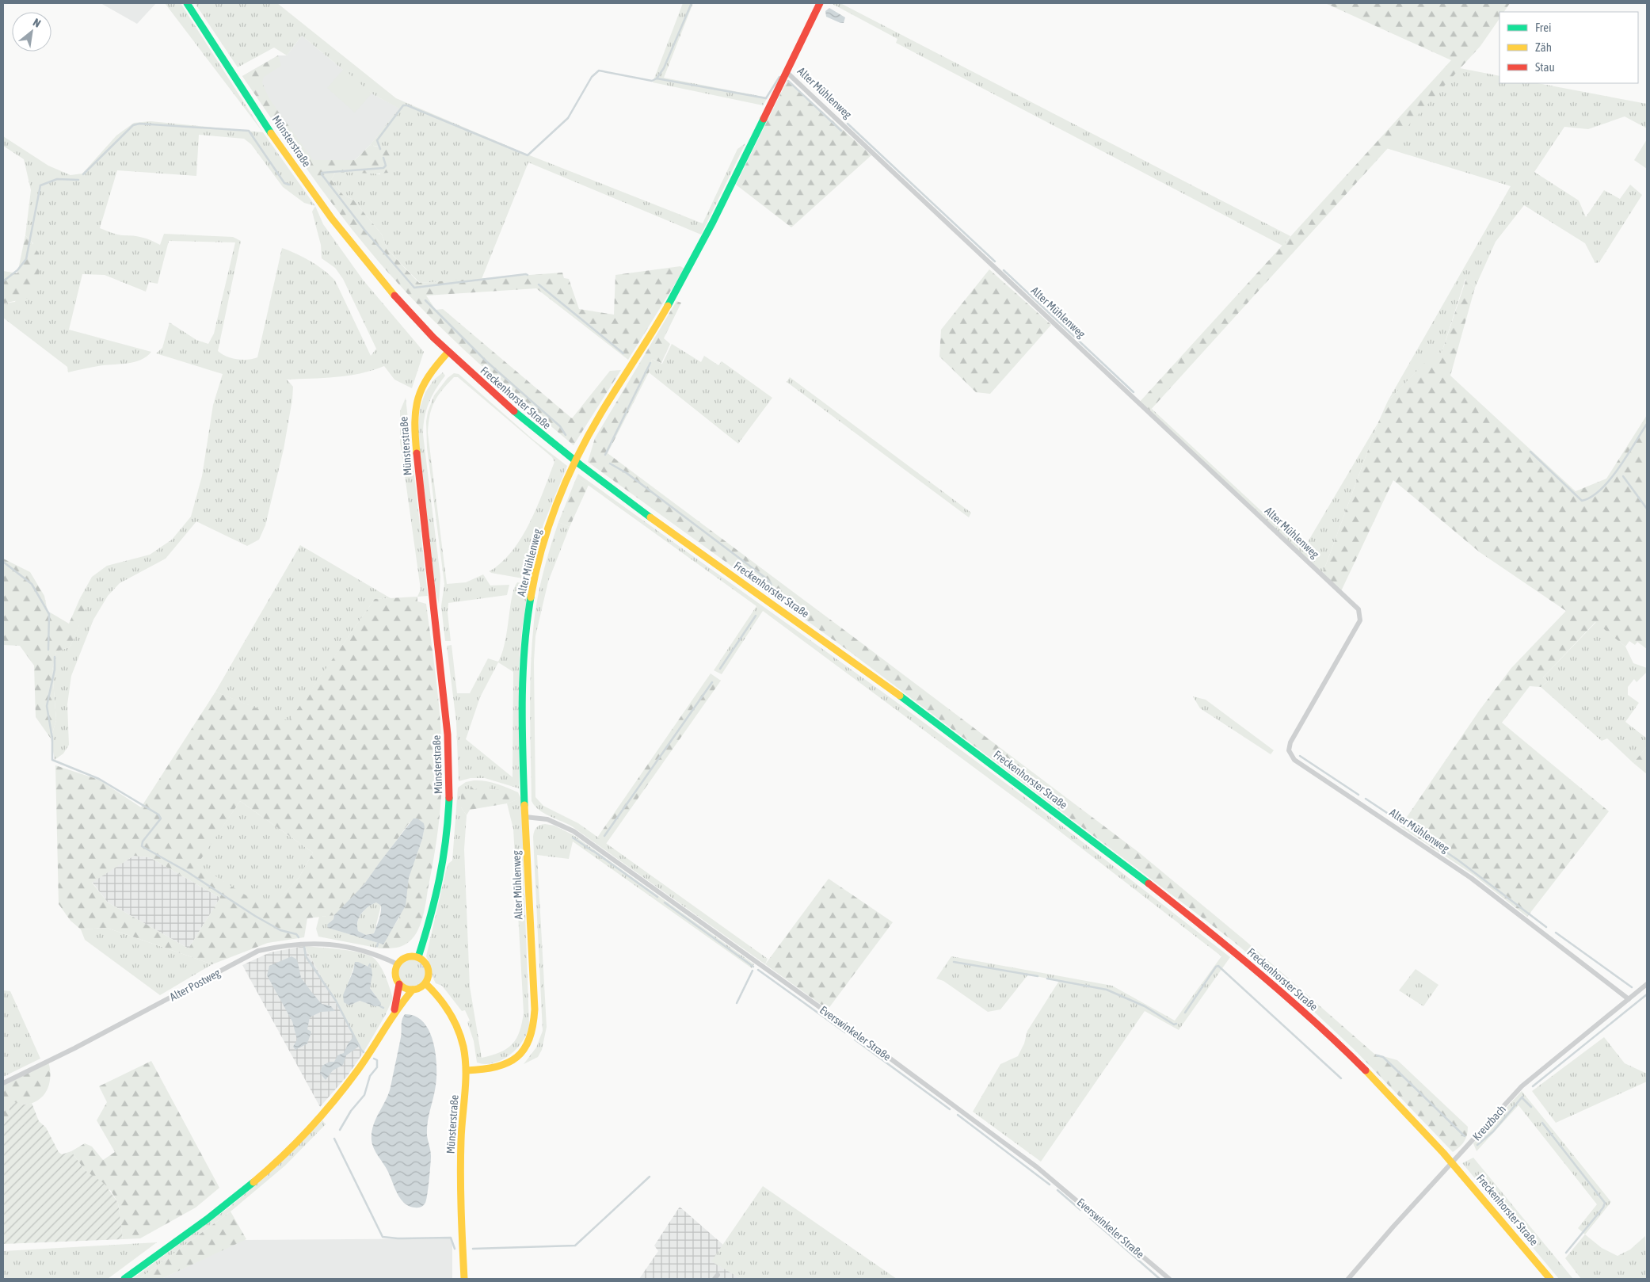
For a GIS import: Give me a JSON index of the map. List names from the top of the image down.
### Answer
{
  "streets": {
    "main road": ["Alter Mühlenweg", "Münsterstraße", "Freckenhorster Straße"],
    "street": ["Alter Postweg", "Everswinkeler Straße", "Kreuzbach"]
  },
  "crossings": [
    ["Alter Mühlenweg", "Münsterstraße"],
    ["Alter Mühlenweg", "Everswinkeler Straße"],
    ["Alter Mühlenweg", "Kreuzbach"],
    ["Münsterstraße", "Freckenhorster Straße"],
    ["Münsterstraße", "Alter Postweg"]
  ],
  "legend": ["Frei", "Zäh", "Stau"],
  "north": "top right"
}
